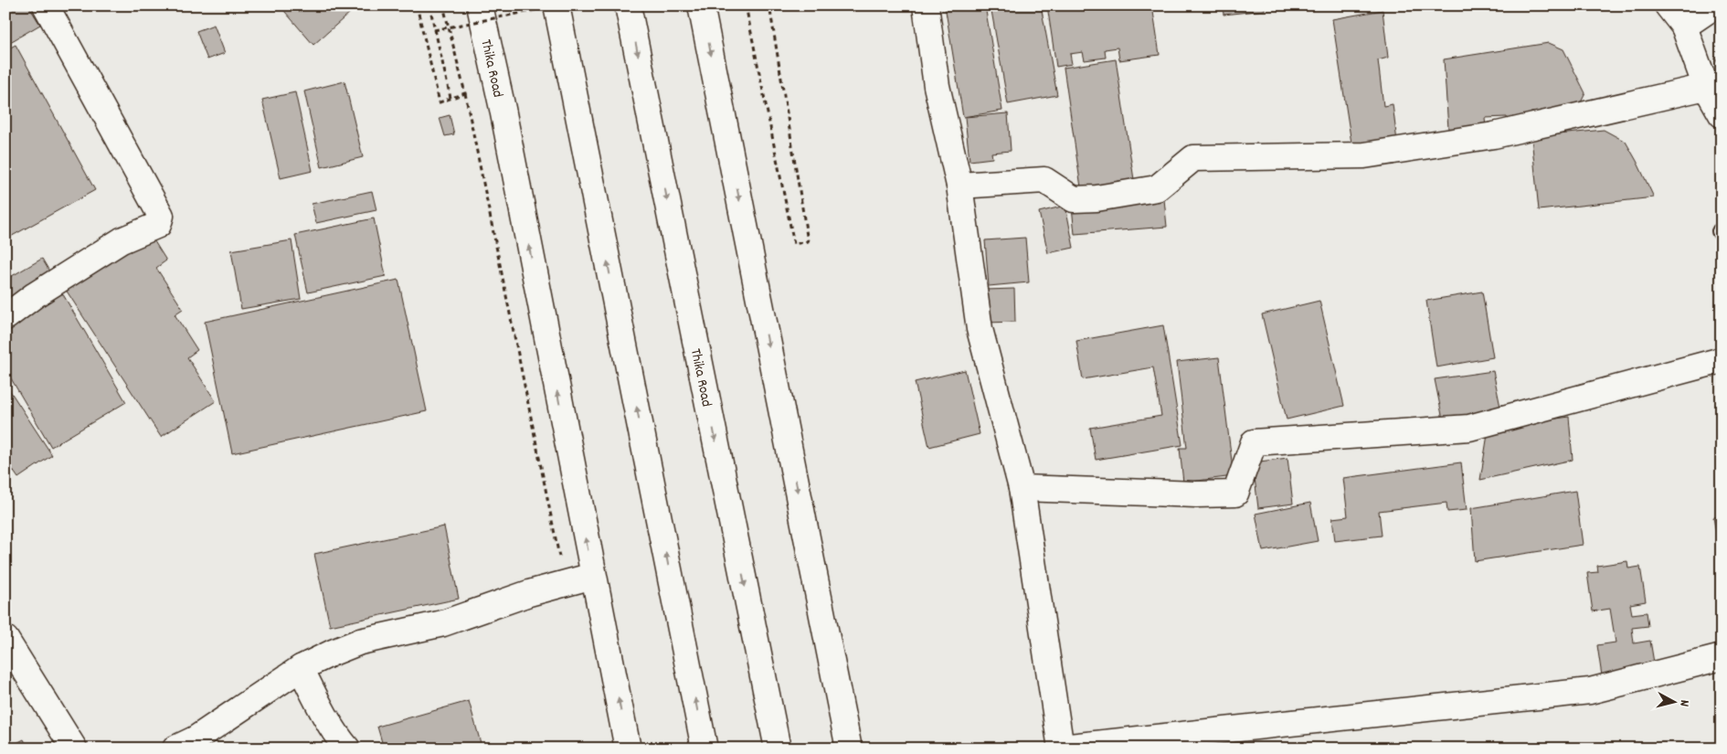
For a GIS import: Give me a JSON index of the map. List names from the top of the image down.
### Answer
{
  "streets": {
    "main road": ["Thika Road"]
  },
  "north": "right"
}
